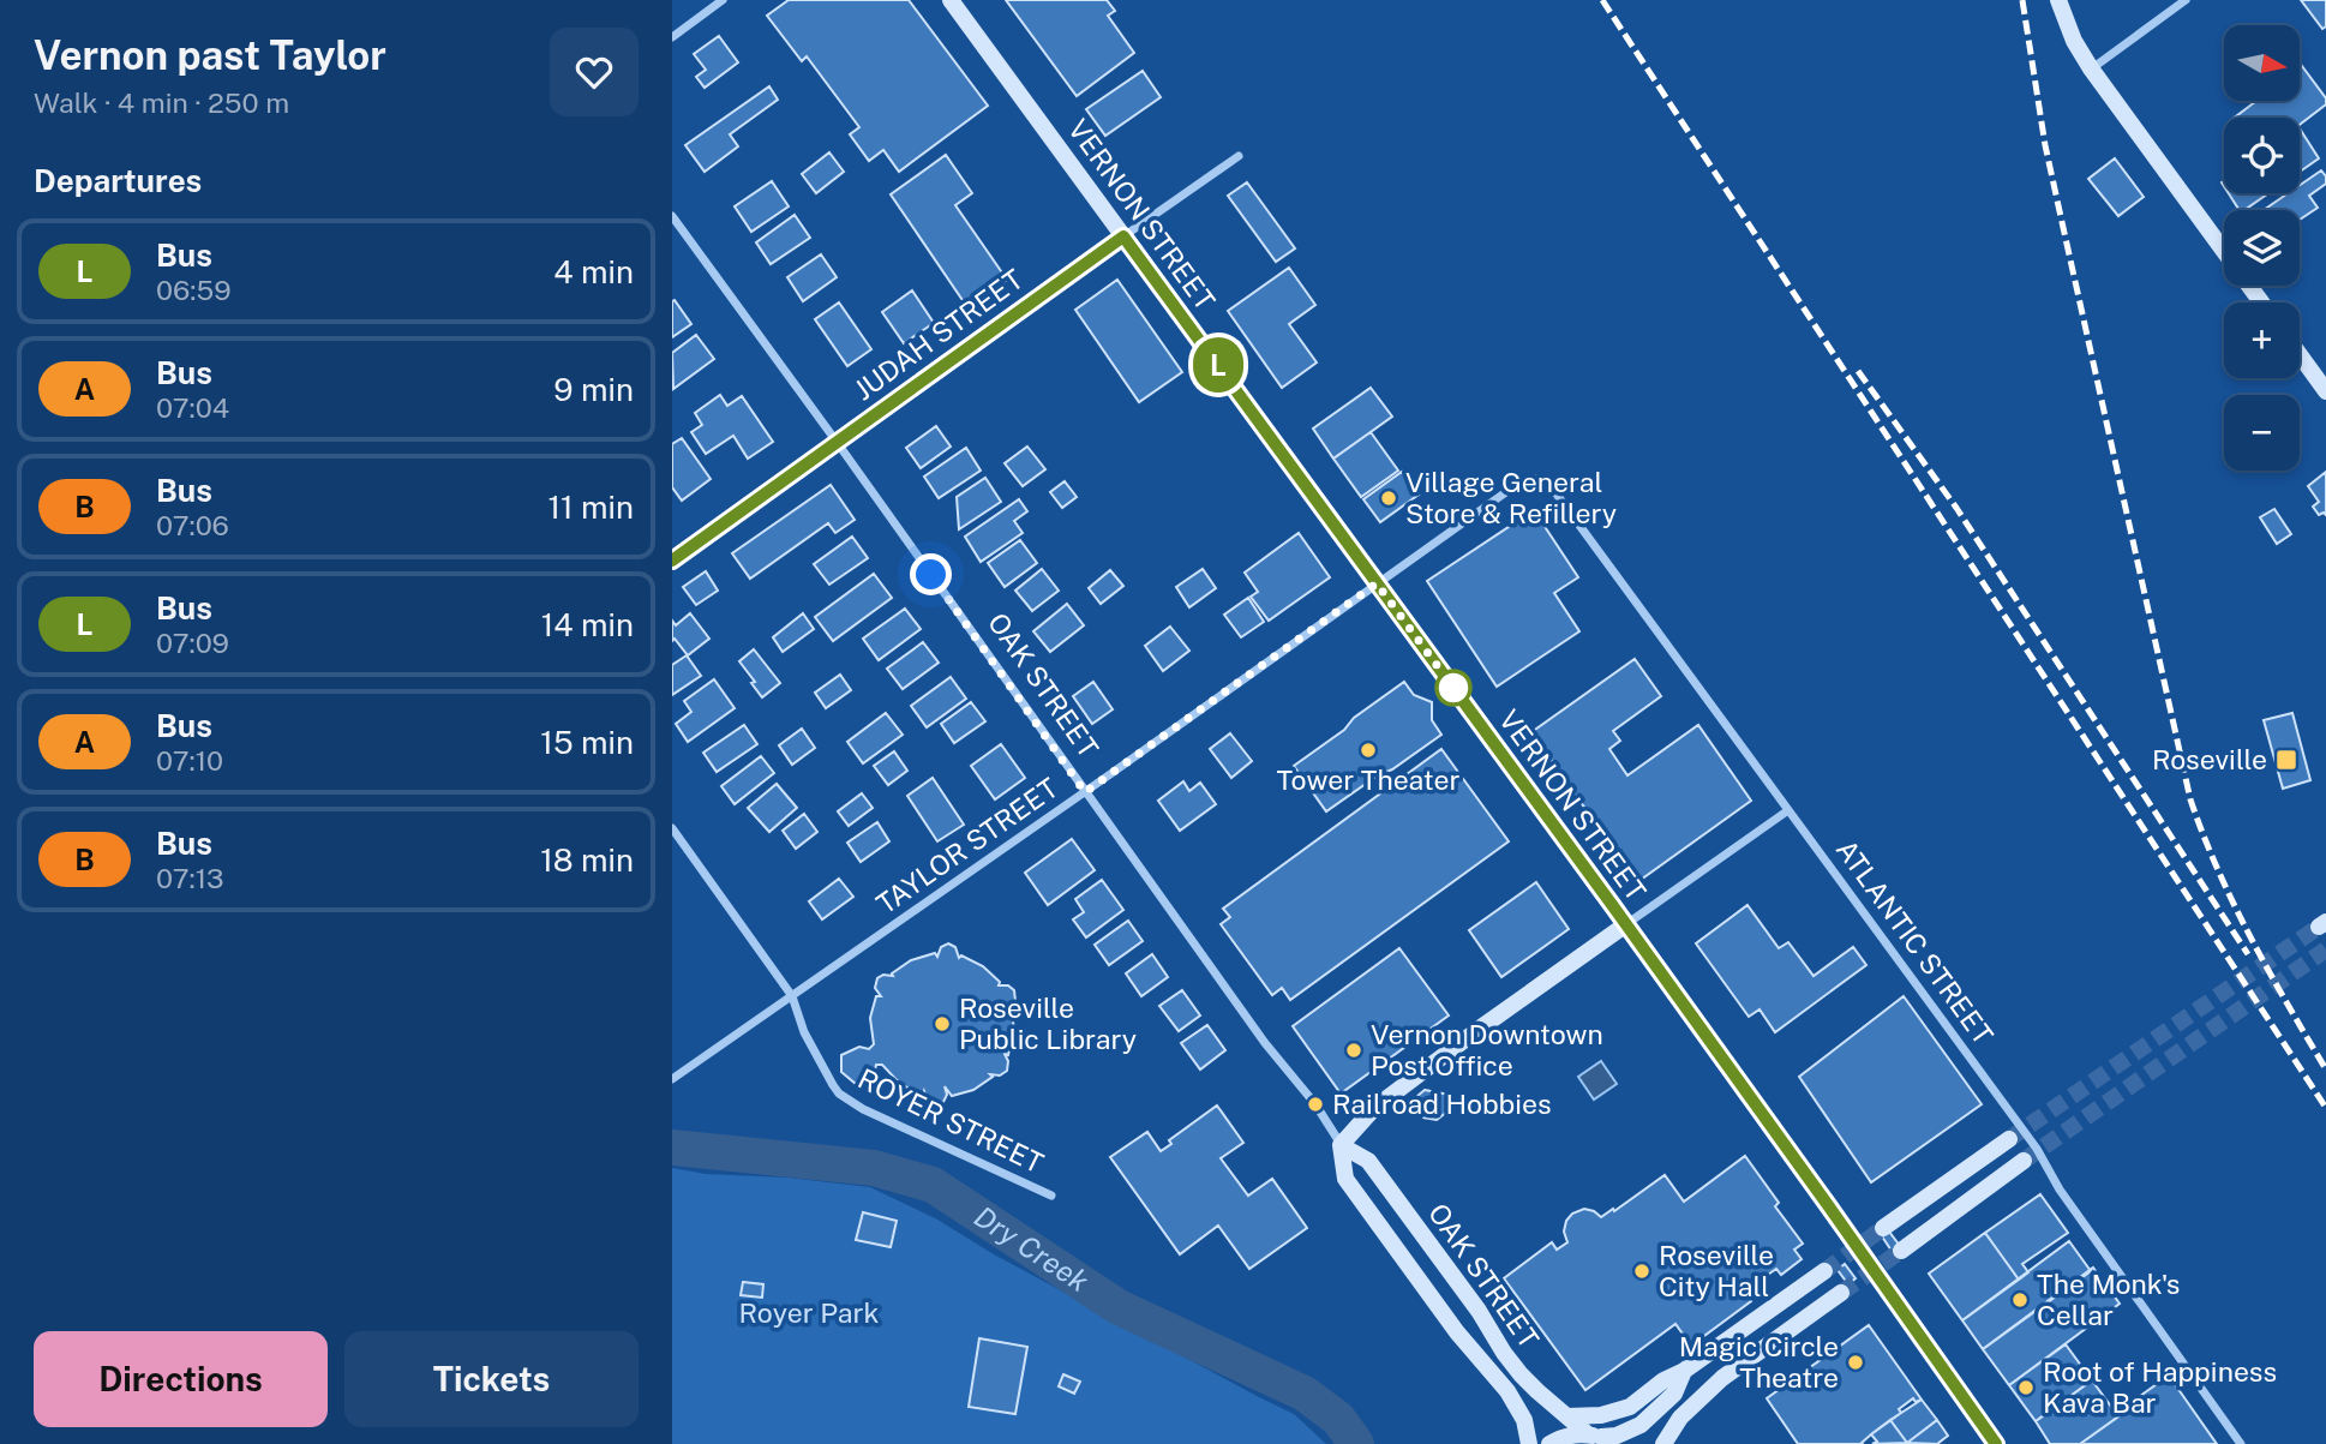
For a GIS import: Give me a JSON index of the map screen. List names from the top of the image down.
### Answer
{
  "streets": {
    "main road": ["VERNON STREET", "JUDAH STREET", "OAK STREET"],
    "street": ["TAYLOR STREET", "ATLANTIC STREET", "ROYER STREET"]
  },
  "crossings": [
    ["VERNON STREET", "JUDAH STREET"],
    ["VERNON STREET", "TAYLOR STREET"],
    ["JUDAH STREET", "OAK STREET"],
    ["OAK STREET", "TAYLOR STREET"],
    ["TAYLOR STREET", "ATLANTIC STREET"],
    ["TAYLOR STREET", "ROYER STREET"]
  ],
  "water": ["Dry Creek"],
  "parks": ["Royer Park"],
  "places": {
    "other": [
      "Village General Store & Refillery",
      "Tower Theater",
      "Roseville Public Library",
      "Vernon Downtown Post Office",
      "Railroad Hobbies",
      "Roseville City Hall",
      "The Monk's Cellar",
      "Magic Circle Theatre",
      "Root of Happiness Kava Bar"
    ],
    "transit": ["Roseville"]
  },
  "lines": ["bus line L"],
  "north": "right",
  "page": {
    "heading": [
      ["Vernon past Taylor", "Walk · 4 min · 250 m"],
      "Departures"
    ],
    "on_map": "L",
    "map_buttons": ["+", "−"],
    "list": [
      {
        "mark": "L",
        "name": "Bus",
        "note": "06:59",
        "value": "4 min"
      },
      {
        "mark": "A",
        "name": "Bus",
        "note": "07:04",
        "value": "9 min"
      },
      {
        "mark": "B",
        "name": "Bus",
        "note": "07:06",
        "value": "11 min"
      },
      {
        "mark": "L",
        "name": "Bus",
        "note": "07:09",
        "value": "14 min"
      },
      {
        "mark": "A",
        "name": "Bus",
        "note": "07:10",
        "value": "15 min"
      },
      {
        "mark": "B",
        "name": "Bus",
        "note": "07:13",
        "value": "18 min"
      }
    ],
    "buttons": ["Directions", "Tickets"]
  }
}
